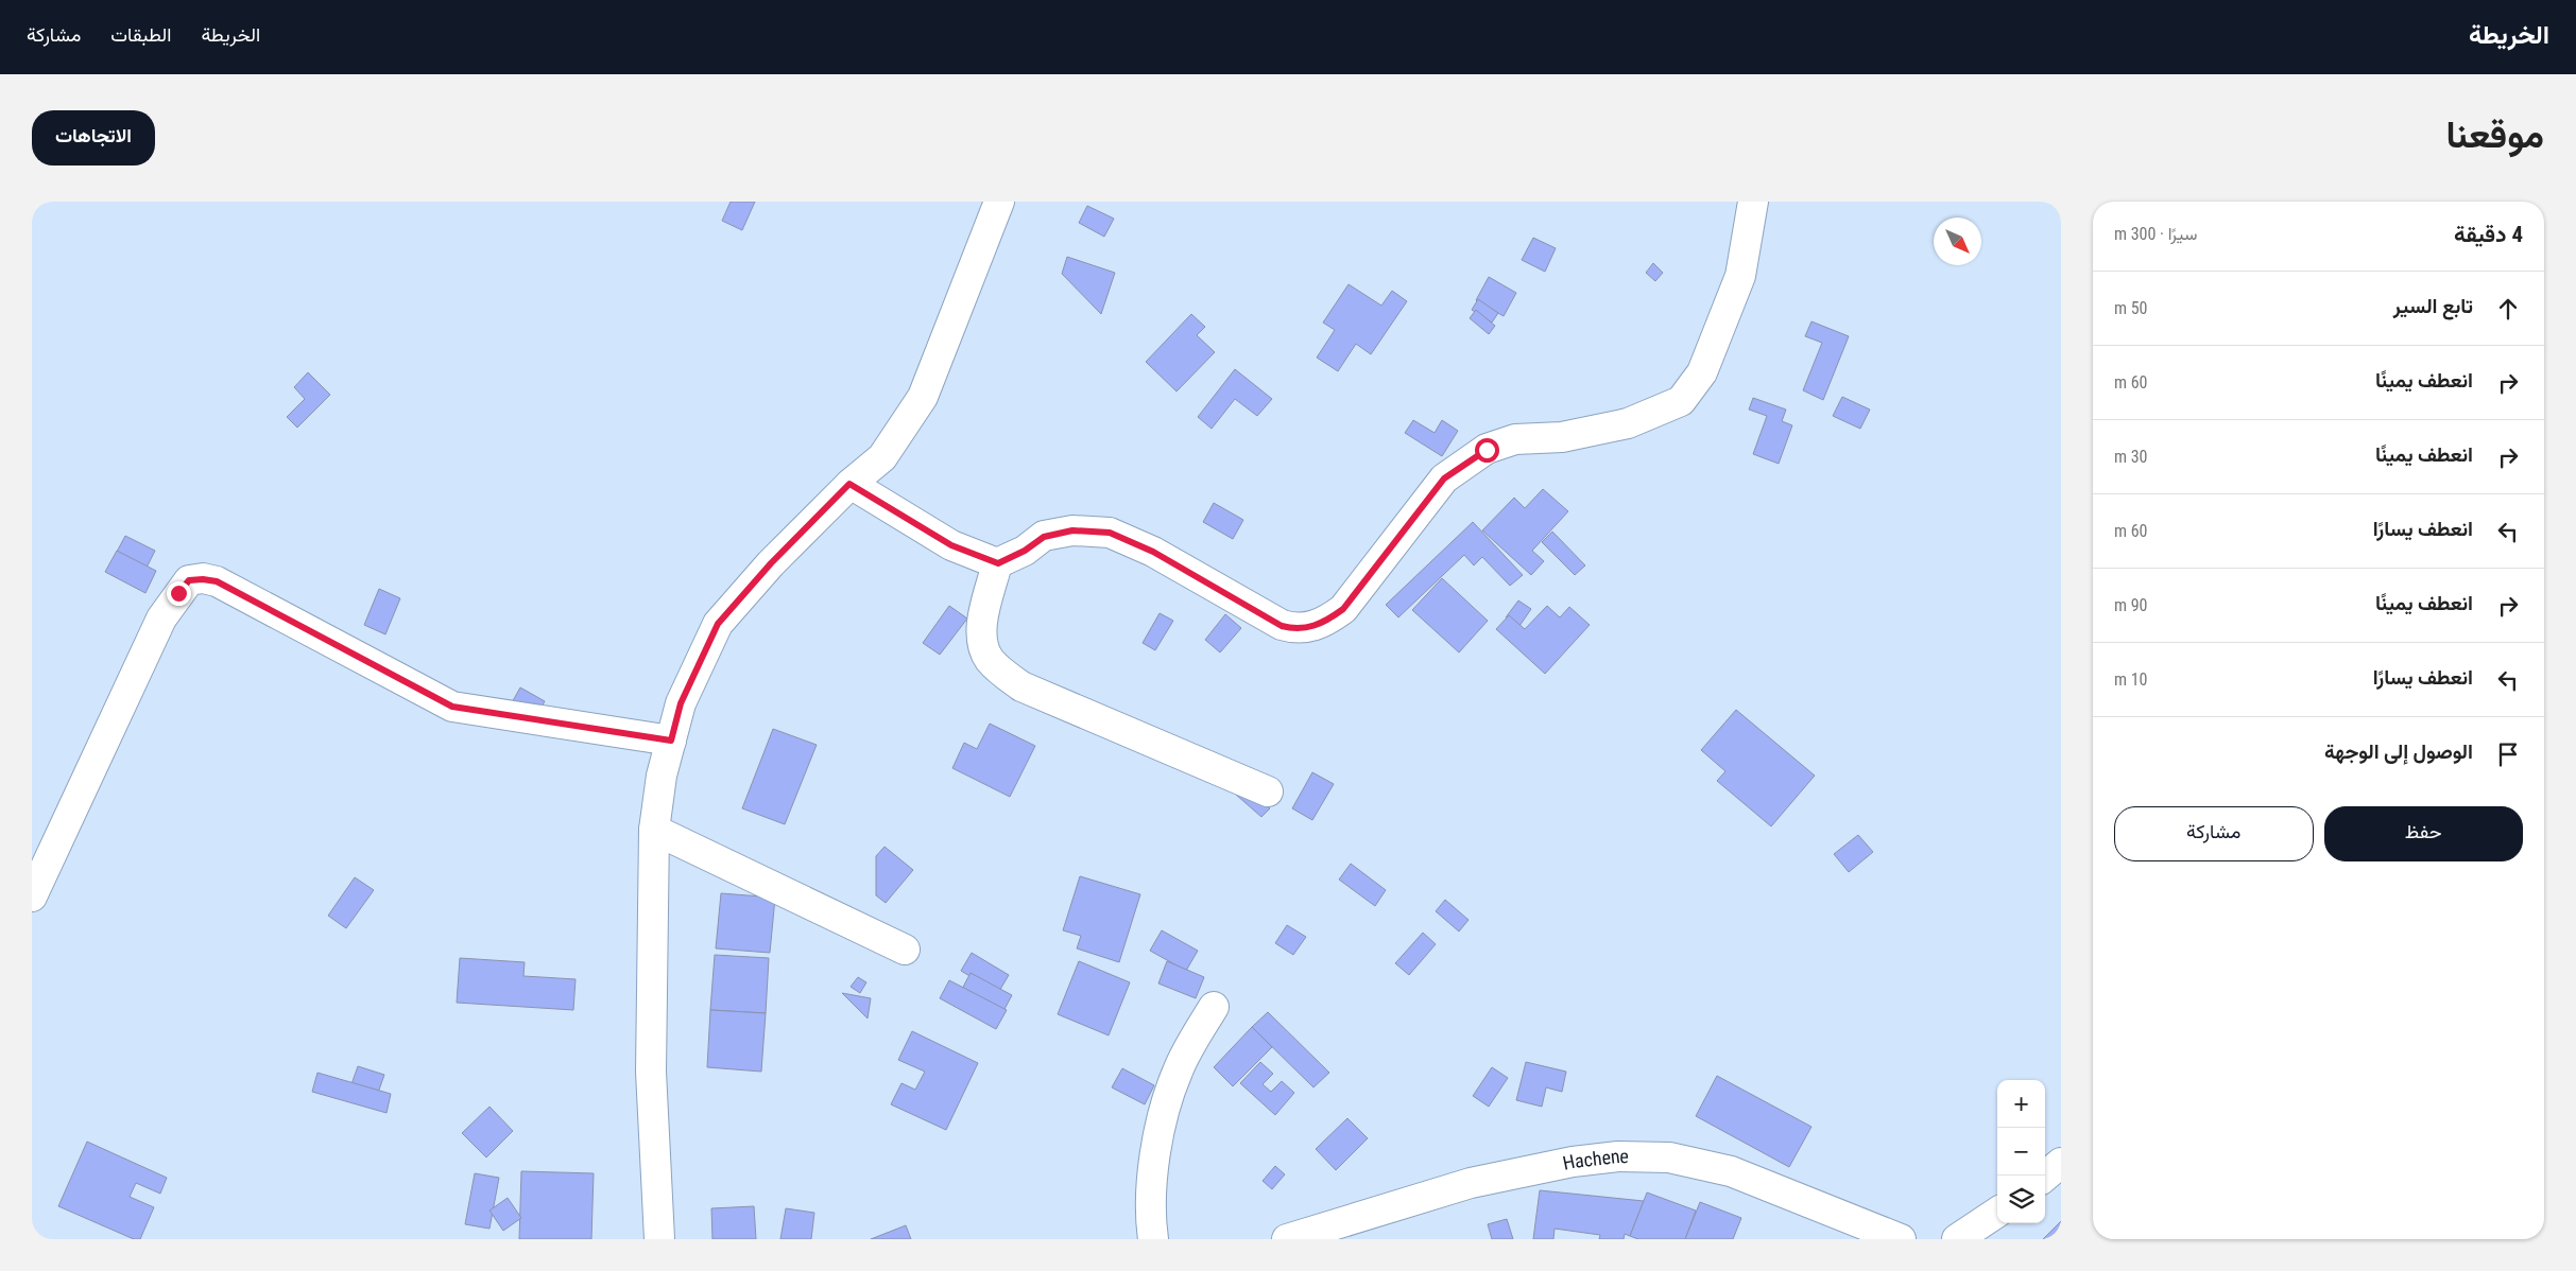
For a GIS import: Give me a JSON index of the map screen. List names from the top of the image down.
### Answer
{
  "streets": {
    "street": ["Hachene"]
  },
  "north": "bottom right",
  "page": {
    "header": "الخريطة",
    "nav": ["الخريطة", "الطبقات", "مشاركة"],
    "title": "موقعنا",
    "buttons": [
      "الاتجاهات",
      ["حفظ", "مشاركة"]
    ],
    "heading": ["4 دقيقة", "سيرًا · 300 m"],
    "list": [
      ["تابع السير", "50 m"],
      ["انعطف يمينًا", "60 m"],
      ["انعطف يمينًا", "30 m"],
      ["انعطف يسارًا", "60 m"],
      ["انعطف يمينًا", "90 m"],
      ["انعطف يسارًا", "10 m"],
      "الوصول إلى الوجهة"
    ],
    "map_buttons": ["+", "−"]
  }
}
